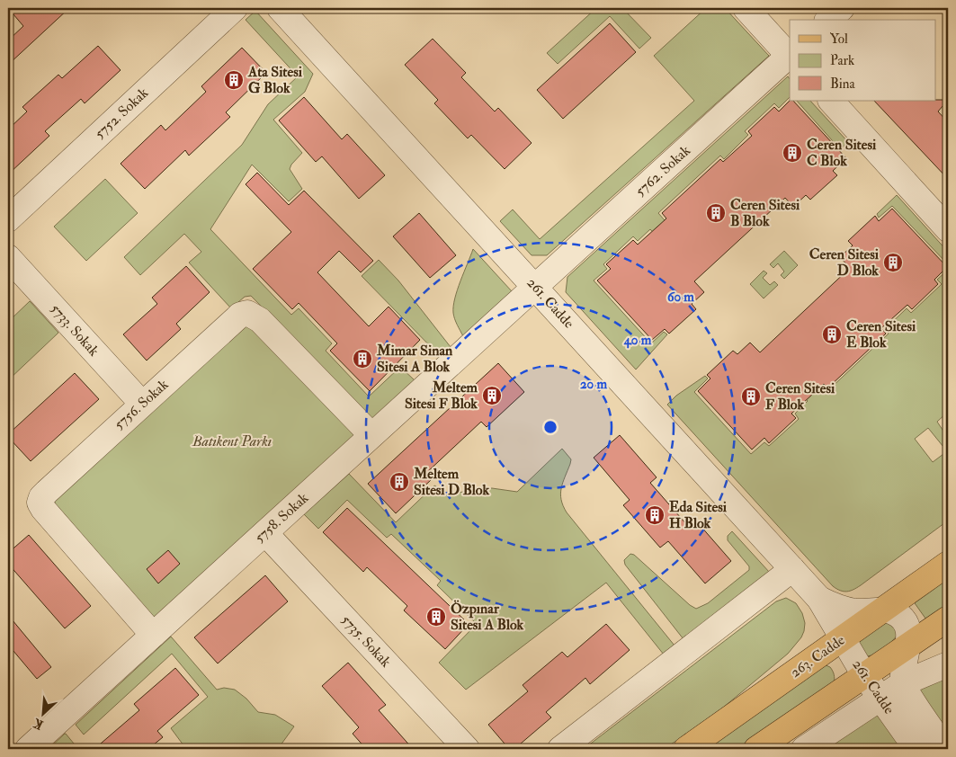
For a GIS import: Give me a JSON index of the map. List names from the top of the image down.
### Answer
{
  "streets": {
    "main road": ["263. Cadde"],
    "street": [
      "5752. Sokak",
      "5762. Sokak",
      "261. Cadde",
      "5733. Sokak",
      "5756. Sokak",
      "5758. Sokak",
      "5735. Sokak"
    ]
  },
  "crossings": [
    ["5762. Sokak", "261. Cadde"],
    ["5762. Sokak", "5758. Sokak"],
    ["261. Cadde", "5758. Sokak"],
    ["261. Cadde", "263. Cadde"],
    ["5733. Sokak", "5756. Sokak"],
    ["5756. Sokak", "5758. Sokak"],
    ["5758. Sokak", "5735. Sokak"]
  ],
  "parks": ["Batıkent Parkı"],
  "places": {
    "building": [
      "Ata Sitesi G Blok",
      "Ceren Sitesi C Blok",
      "Ceren Sitesi B Blok",
      "Ceren Sitesi D Blok",
      "Ceren Sitesi E Blok",
      "Mimar Sinan Sitesi A Blok",
      "Meltem Sitesi F Blok",
      "Ceren Sitesi F Blok",
      "Meltem Sitesi D Blok",
      "Eda Sitesi H Blok",
      "Özpınar Sitesi A Blok"
    ]
  },
  "legend": ["Yol", "Park", "Bina"],
  "north": "bottom left",
  "rings": ["60 m", "40 m", "20 m"]
}
